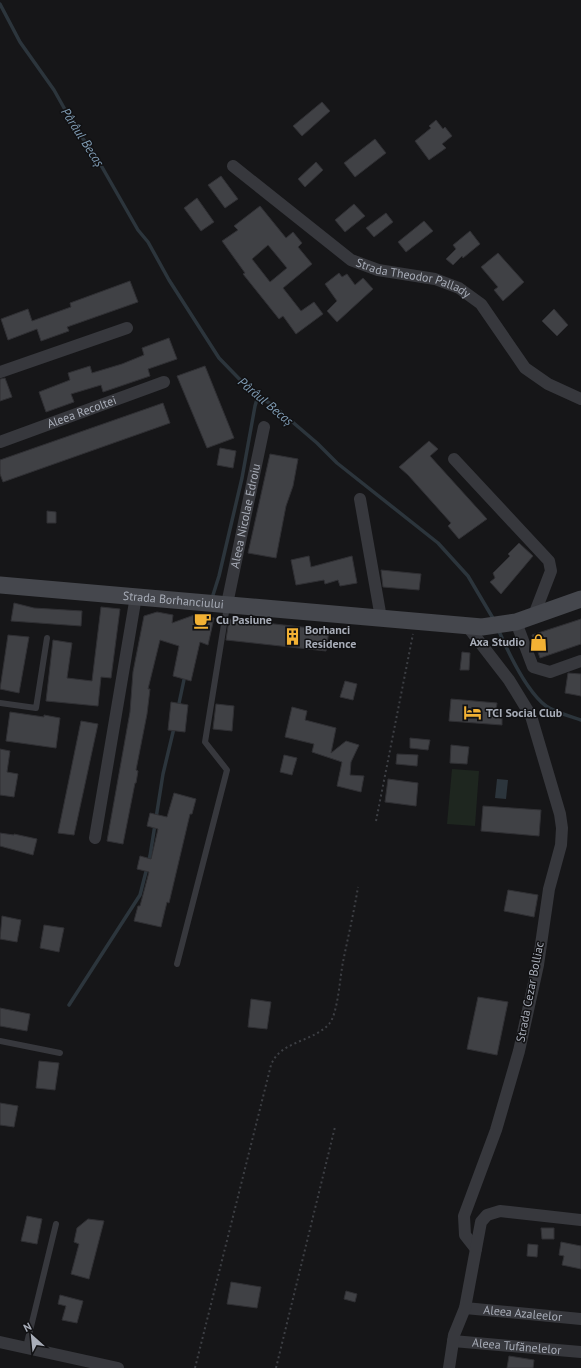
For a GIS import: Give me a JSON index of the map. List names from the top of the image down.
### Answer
{
  "streets": {
    "main road": ["Strada Borhanciului"],
    "street": [
      "Strada Theodor Pallady",
      "Aleea Recoltei",
      "Aleea Nicolae Edroiu",
      "Strada Cezar Bolliac",
      "Aleea Azaleelor",
      "Aleea Tufănelelor"
    ]
  },
  "crossings": [
    ["Aleea Nicolae Edroiu", "Strada Borhanciului"],
    ["Strada Borhanciului", "Strada Cezar Bolliac"]
  ],
  "water": ["Pârâul Becaș"],
  "places": {
    "cafe": ["Cu Pasiune"],
    "building": ["Borhanci Residence"],
    "shop": ["Axa Studio"],
    "hotel": ["TCI Social Club"]
  },
  "north": "top left"
}
